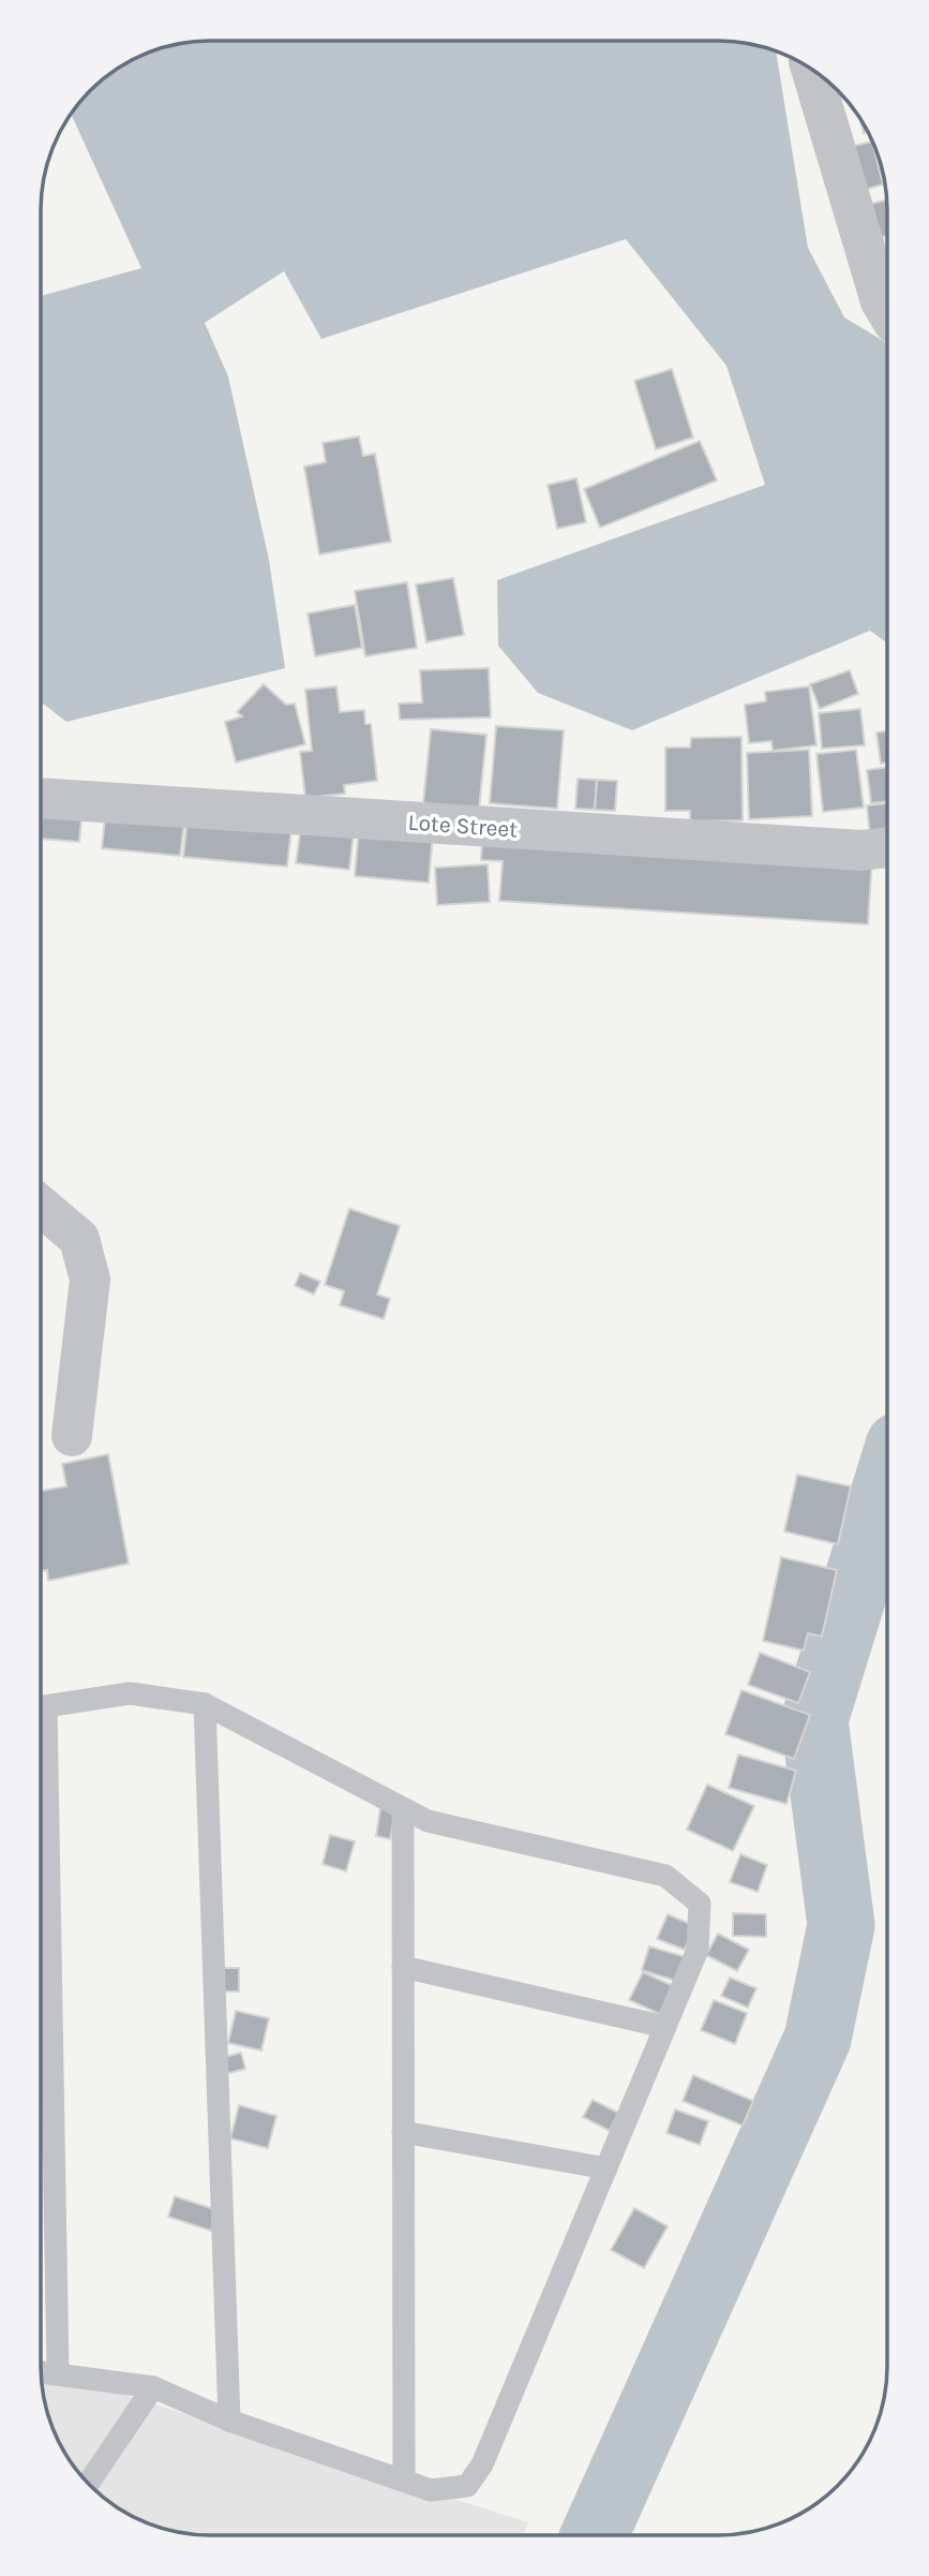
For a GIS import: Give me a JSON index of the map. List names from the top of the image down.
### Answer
{
  "streets": {
    "street": ["Lote Street"]
  }
}
